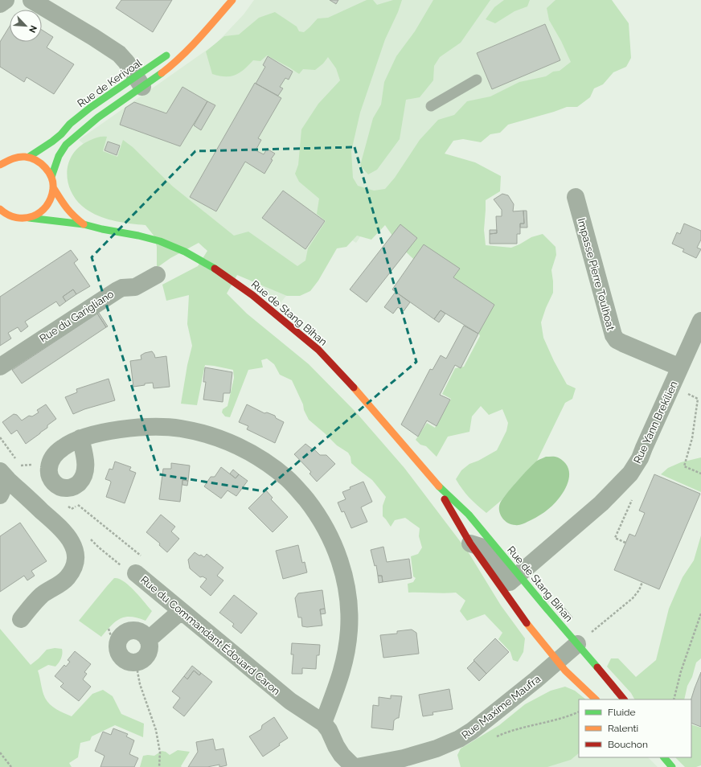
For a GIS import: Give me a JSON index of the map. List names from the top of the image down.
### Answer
{
  "streets": {
    "street": [
      "Rue de Kerivoal",
      "Impasse Pierre Toulhoat",
      "Rue de Stang Bihan",
      "Rue du Garigliano",
      "Rue Yann Brekilien",
      "Rue du Commandant Édouard Caron",
      "Rue Maxime Maufra"
    ]
  },
  "crossings": [
    ["Impasse Pierre Toulhoat", "Rue Yann Brekilien"],
    ["Rue de Stang Bihan", "Rue Yann Brekilien"],
    ["Rue de Stang Bihan", "Rue Maxime Maufra"]
  ],
  "legend": ["Fluide", "Ralenti", "Bouchon"],
  "north": "bottom right"
}
